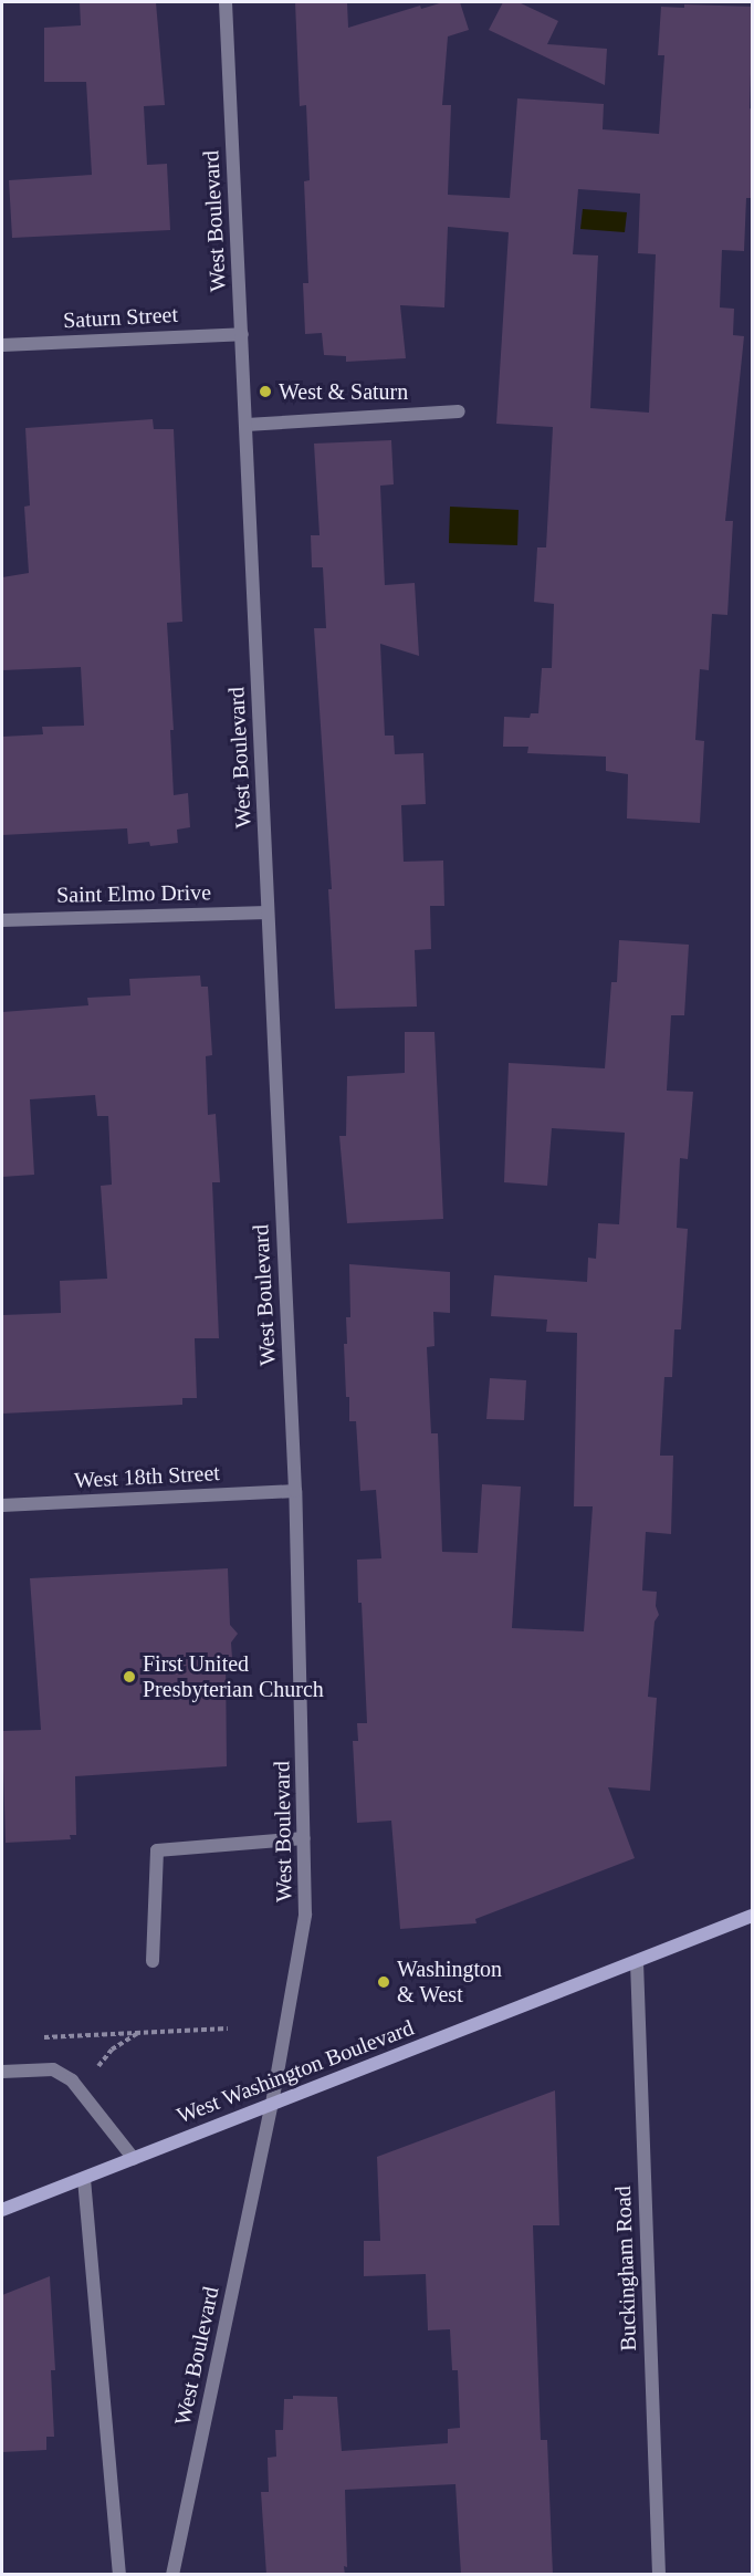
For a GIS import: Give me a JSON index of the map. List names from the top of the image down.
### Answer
{
  "streets": {
    "main road": ["West Washington Boulevard"],
    "street": [
      "West Boulevard",
      "Saturn Street",
      "Saint Elmo Drive",
      "West 18th Street",
      "Buckingham Road"
    ]
  },
  "crossings": [
    ["West Boulevard", "Saturn Street"],
    ["West Boulevard", "Saint Elmo Drive"],
    ["West Boulevard", "West 18th Street"],
    ["West Boulevard", "West Washington Boulevard"],
    ["West Washington Boulevard", "Buckingham Road"]
  ],
  "places": ["West & Saturn", "First United Presbyterian Church", "Washington & West"]
}
